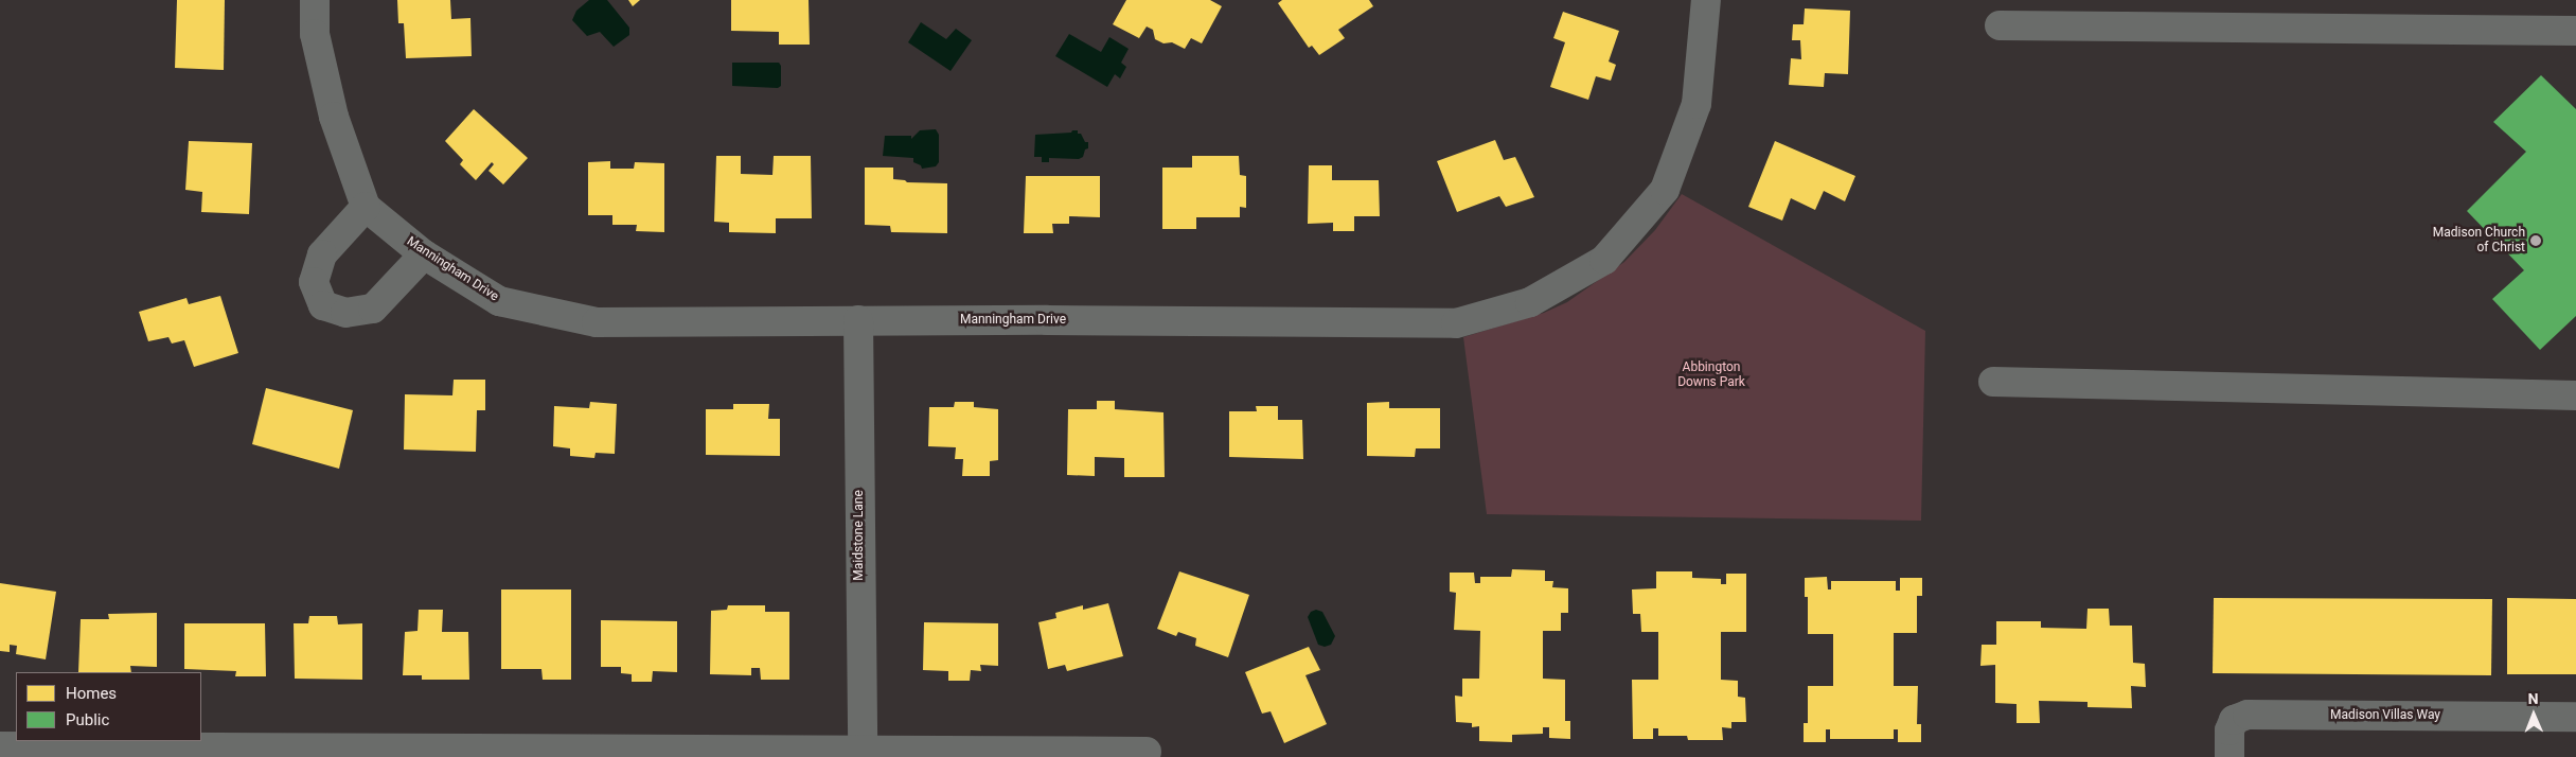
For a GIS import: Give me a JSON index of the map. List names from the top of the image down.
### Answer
{
  "streets": {
    "street": ["Manningham Drive", "Maidstone Lane", "Madison Villas Way"]
  },
  "crossings": [
    ["Manningham Drive", "Maidstone Lane"]
  ],
  "parks": ["Abbington Downs Park"],
  "places": ["Madison Church of Christ"],
  "legend": ["Homes", "Public"],
  "north": "top"
}
